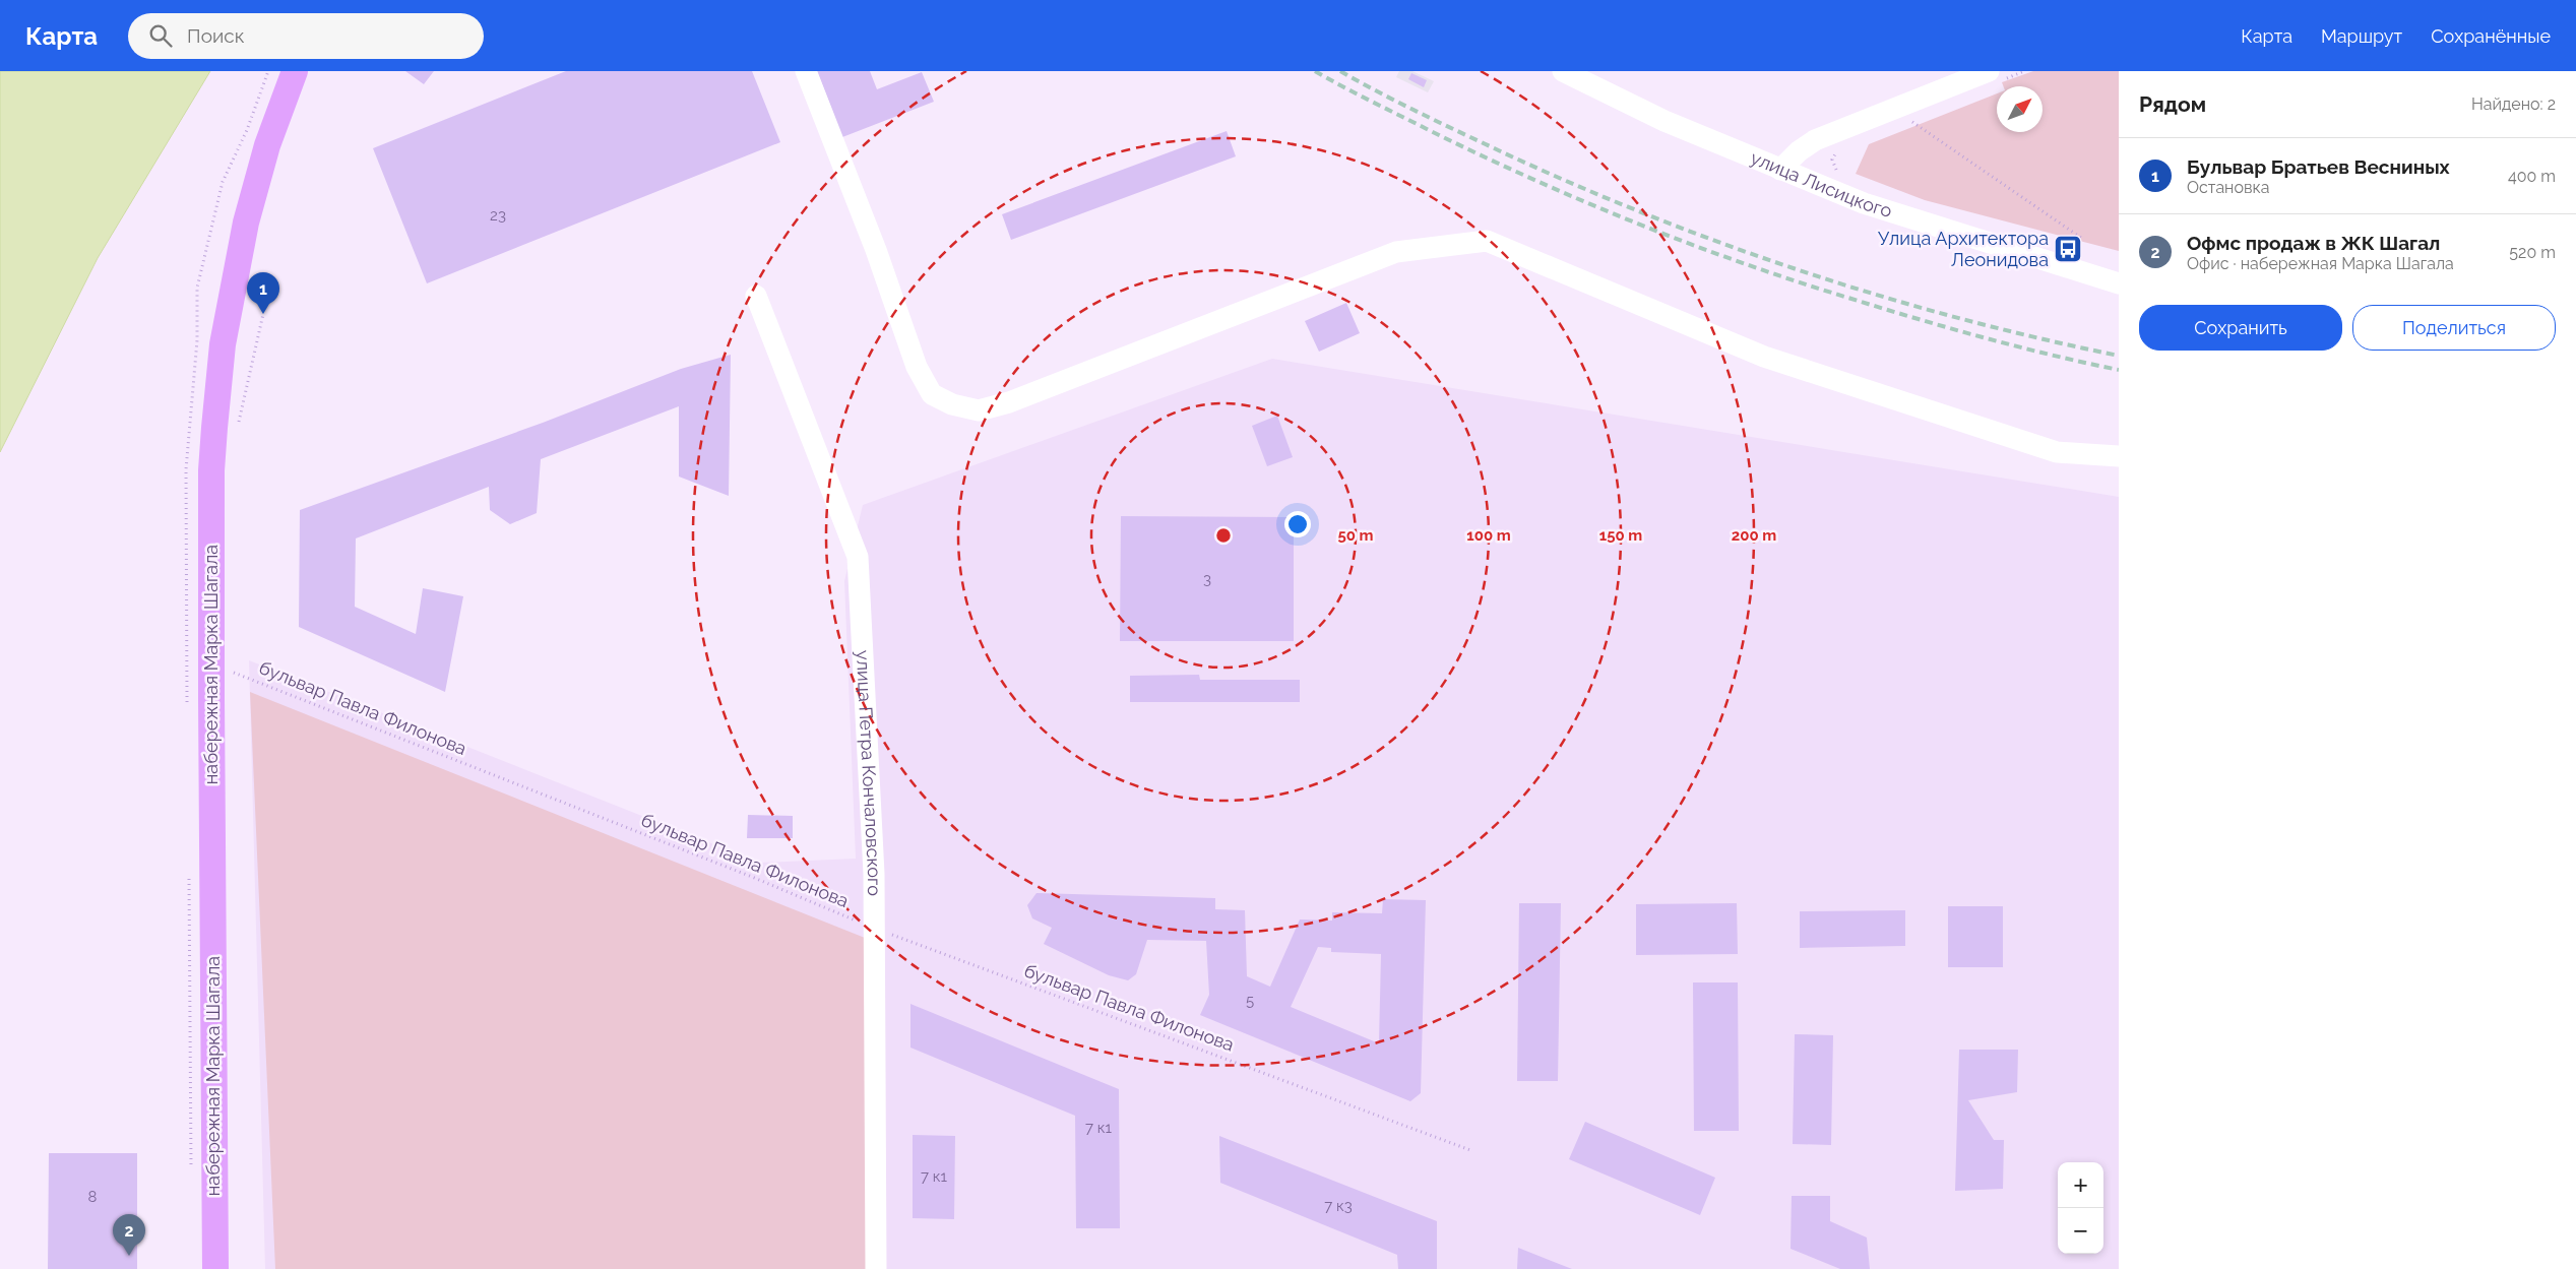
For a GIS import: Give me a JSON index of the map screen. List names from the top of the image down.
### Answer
{
  "streets": {
    "main road": ["набережная Марка Шагала"],
    "street": ["улица Лисицкого", "улица Петра Кончаловского"],
    "path": ["бульвар Павла Филонова"]
  },
  "crossings": [
    ["набережная Марка Шагала", "бульвар Павла Филонова"],
    ["бульвар Павла Филонова", "улица Петра Кончаловского"]
  ],
  "places": {
    "bus stop": ["Улица Архитектора Леонидова"]
  },
  "house_numbers": [
    "23",
    "3",
    "5",
    "7 к1",
    "7 к1",
    "8",
    "7 к3"
  ],
  "north": "top right",
  "page": {
    "header": "Карта",
    "search": "Поиск",
    "nav": ["Карта", "Маршрут", "Сохранённые"],
    "heading": ["Рядом", "Найдено: 2"],
    "list": [
      {
        "mark": "1",
        "name": "Бульвар Братьев Весниных",
        "note": "Остановка",
        "value": "400 m"
      },
      {
        "mark": "2",
        "name": "Офмс продаж в ЖК Шагал",
        "note": "Офис · набережная Марка Шагала",
        "value": "520 m"
      }
    ],
    "pins": ["1", "2"],
    "buttons": ["Сохранить", "Поделиться"],
    "map_buttons": ["+", "−"]
  },
  "rings": [
    "50 m",
    "100 m",
    "150 m",
    "200 m"
  ]
}
